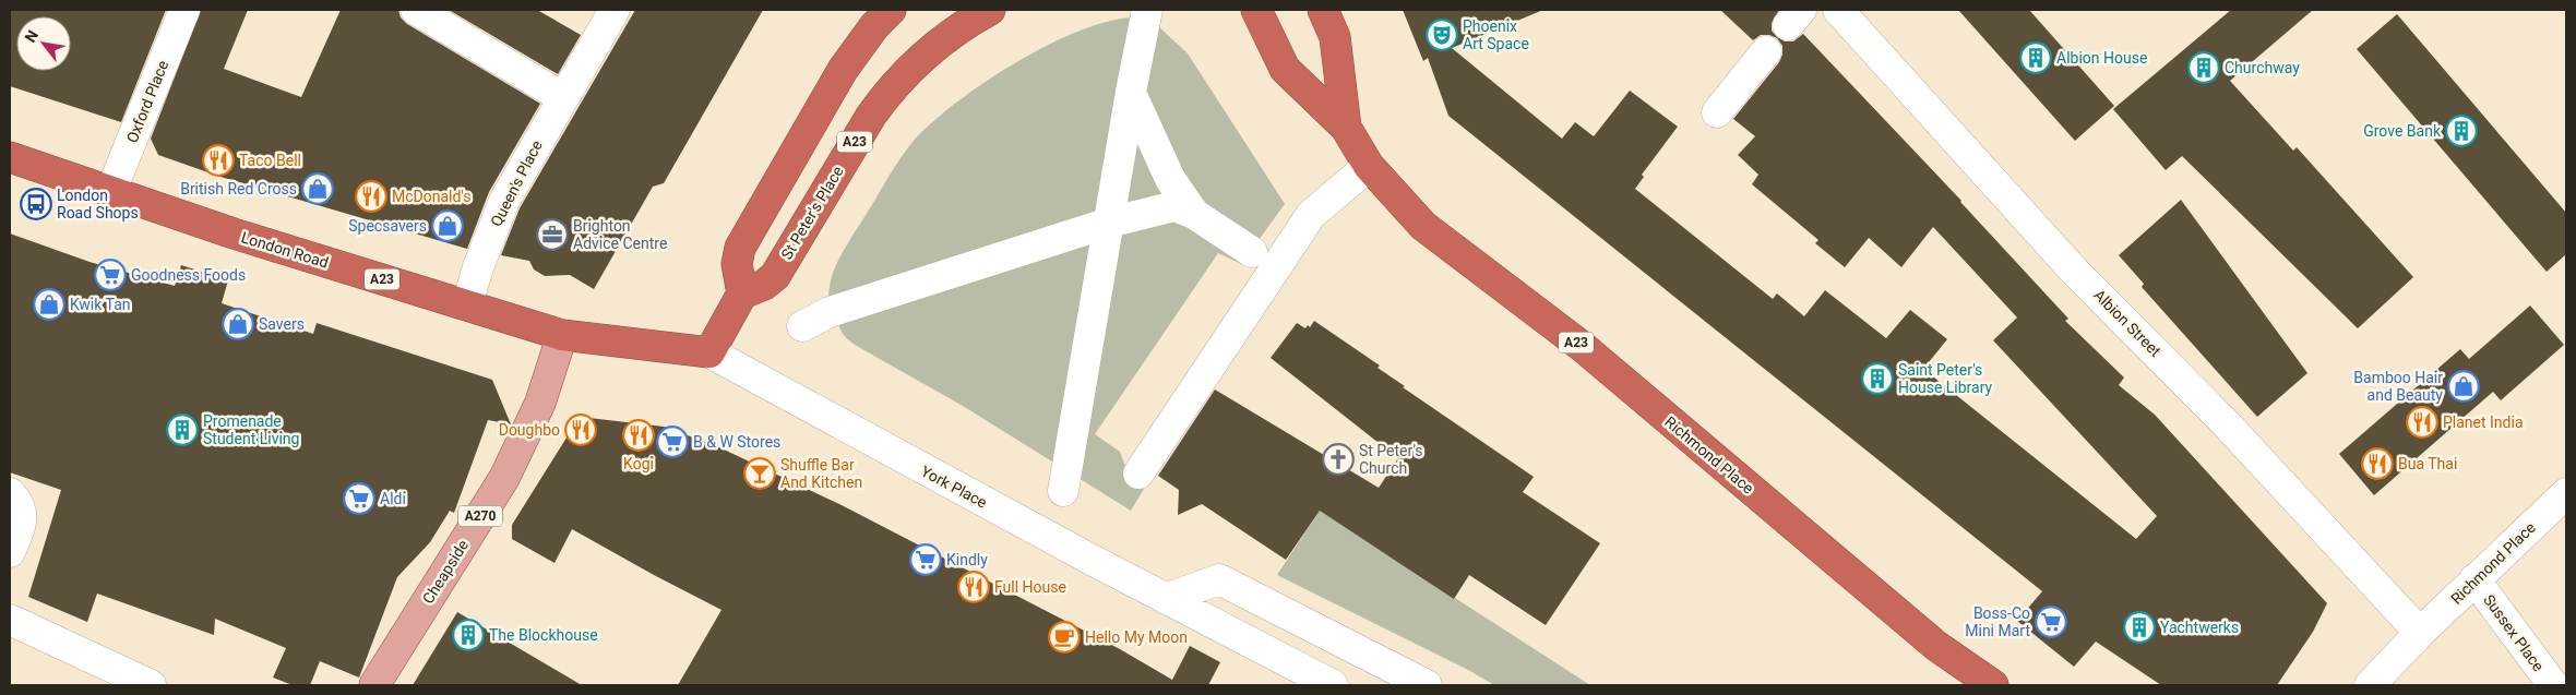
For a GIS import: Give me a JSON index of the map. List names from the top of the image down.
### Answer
{
  "streets": {
    "highway": [
      "A23",
      "St Peter's Place",
      "London Road",
      "Richmond Place",
      "York Place"
    ],
    "main road": ["A270", "Cheapside"],
    "street": [
      "Oxford Place",
      "Queen's Place",
      "Albion Street",
      "Sussex Place"
    ]
  },
  "crossings": [
    ["Oxford Place", "London Road"],
    ["A23", "Richmond Place"],
    ["Queen's Place", "London Road"],
    ["London Road", "York Place"],
    ["London Road", "Cheapside"],
    ["Albion Street", "Richmond Place"],
    ["Richmond Place", "Sussex Place"],
    ["York Place", "Cheapside"]
  ],
  "places": {
    "theatre": ["Phoenix Art Space"],
    "building": [
      "Albion House",
      "Churchway",
      "Grove Bank",
      "Saint Peter's House Library",
      "Promenade Student Living",
      "Yachtwerks",
      "The Blockhouse"
    ],
    "restaurant": [
      "Taco Bell",
      "McDonald's",
      "Planet India",
      "Doughbo",
      "Kogi",
      "Bua Thai",
      "Full House"
    ],
    "shop": [
      "British Red Cross",
      "Specsavers",
      "Kwik Tan",
      "Savers",
      "Bamboo Hair and Beauty"
    ],
    "bus stop": ["London Road Shops"],
    "office": ["Brighton Advice Centre"],
    "supermarket": [
      "Goodness Foods",
      "B & W Stores",
      "Aldi",
      "Kindly",
      "Boss-Co Mini Mart"
    ],
    "church": ["St Peter's Church"],
    "bar": ["Shuffle Bar And Kitchen"],
    "cafe": ["Hello My Moon"]
  },
  "north": "top left"
}
